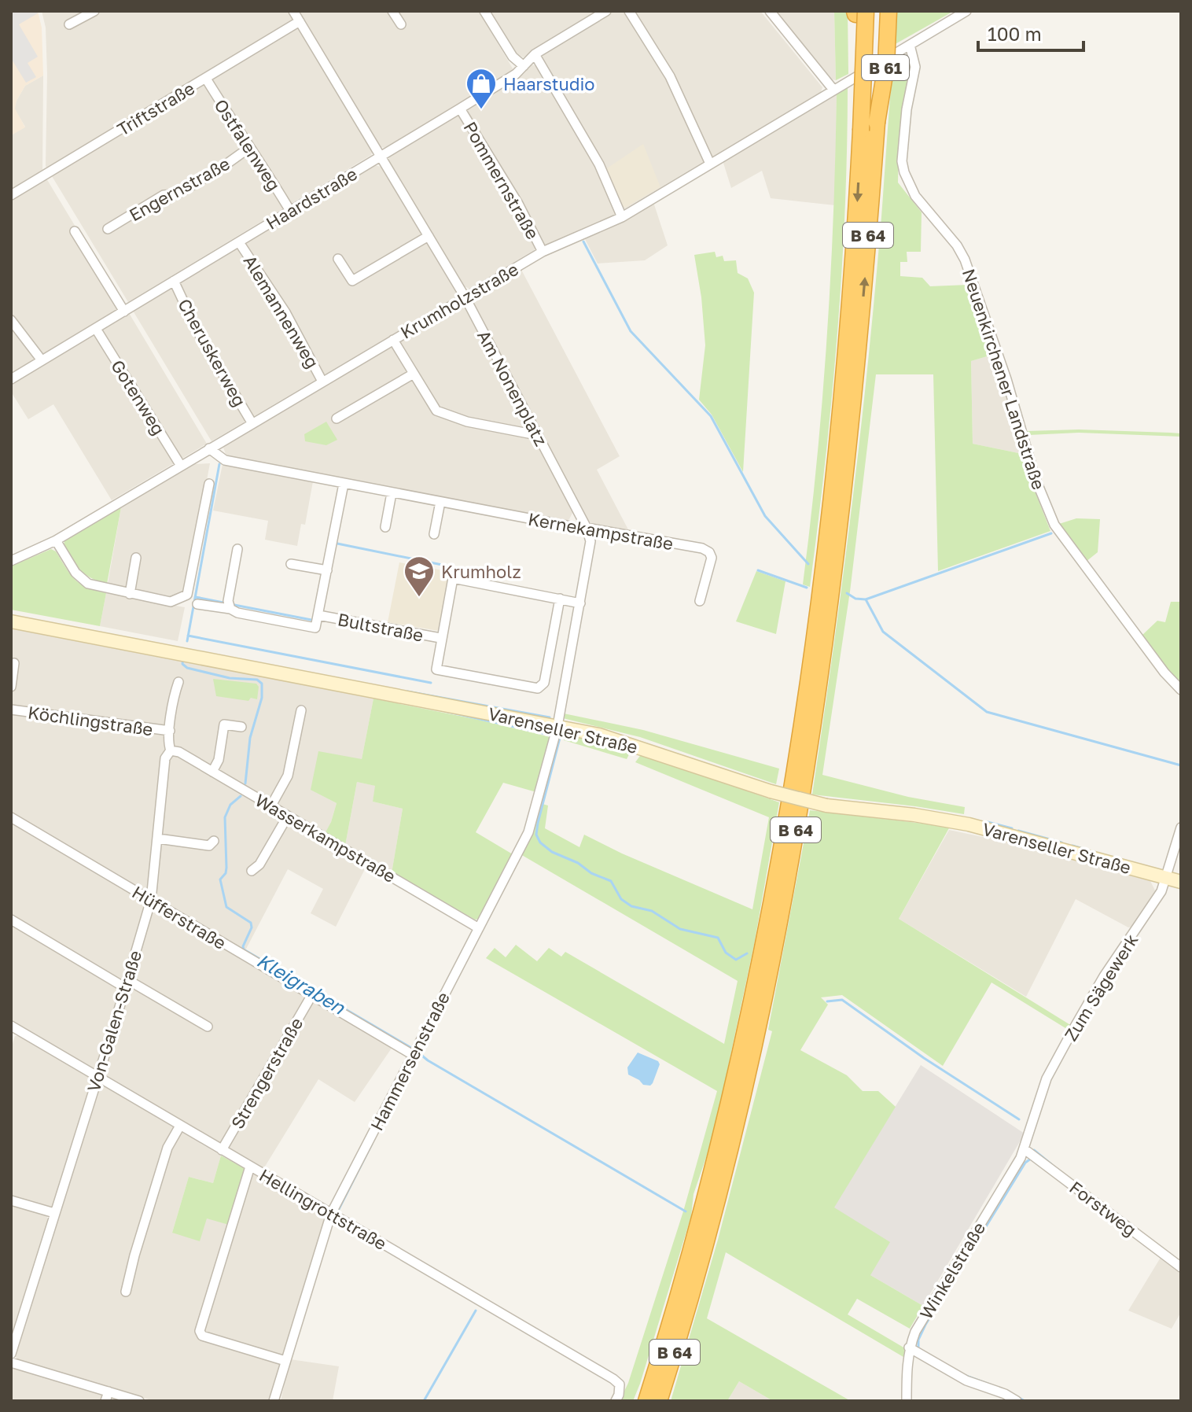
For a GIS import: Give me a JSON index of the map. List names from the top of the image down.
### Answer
{
  "streets": {
    "highway": ["B 61", "B 64"],
    "main road": ["Varenseller Straße"],
    "street": [
      "Triftstraße",
      "Ostfalenweg",
      "Pommernstraße",
      "Engernstraße",
      "Haardstraße",
      "Krumholzstraße",
      "Alemannenweg",
      "Cheruskerweg",
      "Neuenkirchener Landstraße",
      "Am Nonenplatz",
      "Gotenweg",
      "Kernekampstraße",
      "Bultstraße",
      "Köchlingstraße",
      "Wasserkampstraße",
      "Hüfferstraße",
      "Zum Sägewerk",
      "Von-Galen-Straße",
      "Hammersenstraße",
      "Strengerstraße",
      "Forstweg",
      "Hellingrottstraße",
      "Winkelstraße"
    ]
  },
  "crossings": [
    ["B 61", "B 64"],
    ["Triftstraße", "Ostfalenweg"],
    ["Triftstraße", "Am Nonenplatz"],
    ["Ostfalenweg", "Engernstraße"],
    ["Ostfalenweg", "Haardstraße"],
    ["Pommernstraße", "Haardstraße"],
    ["Pommernstraße", "Krumholzstraße"],
    ["Haardstraße", "Alemannenweg"],
    ["Haardstraße", "Cheruskerweg"],
    ["Haardstraße", "Am Nonenplatz"],
    ["Haardstraße", "Gotenweg"],
    ["Krumholzstraße", "Alemannenweg"],
    ["Krumholzstraße", "Cheruskerweg"],
    ["Krumholzstraße", "Neuenkirchener Landstraße"],
    ["Krumholzstraße", "Am Nonenplatz"],
    ["Krumholzstraße", "Gotenweg"],
    ["Krumholzstraße", "Kernekampstraße"],
    ["Am Nonenplatz", "Kernekampstraße"],
    ["Am Nonenplatz", "Bultstraße"],
    ["Am Nonenplatz", "Varenseller Straße"],
    ["Am Nonenplatz", "Hammersenstraße"],
    ["Köchlingstraße", "Von-Galen-Straße"],
    ["Varenseller Straße", "Zum Sägewerk"],
    ["Varenseller Straße", "Hammersenstraße"],
    ["Wasserkampstraße", "Von-Galen-Straße"],
    ["Wasserkampstraße", "Hammersenstraße"],
    ["Hüfferstraße", "Von-Galen-Straße"],
    ["Hüfferstraße", "Hammersenstraße"],
    ["Hüfferstraße", "Strengerstraße"],
    ["Zum Sägewerk", "Forstweg"],
    ["Zum Sägewerk", "Winkelstraße"],
    ["Von-Galen-Straße", "Hellingrottstraße"],
    ["Hammersenstraße", "Hellingrottstraße"],
    ["Strengerstraße", "Hellingrottstraße"],
    ["Forstweg", "Winkelstraße"]
  ],
  "water": ["Kleigraben"],
  "places": {
    "shop": ["Haarstudio"],
    "school or university": ["Krumholz"]
  },
  "scale_bar": "100 m"
}
